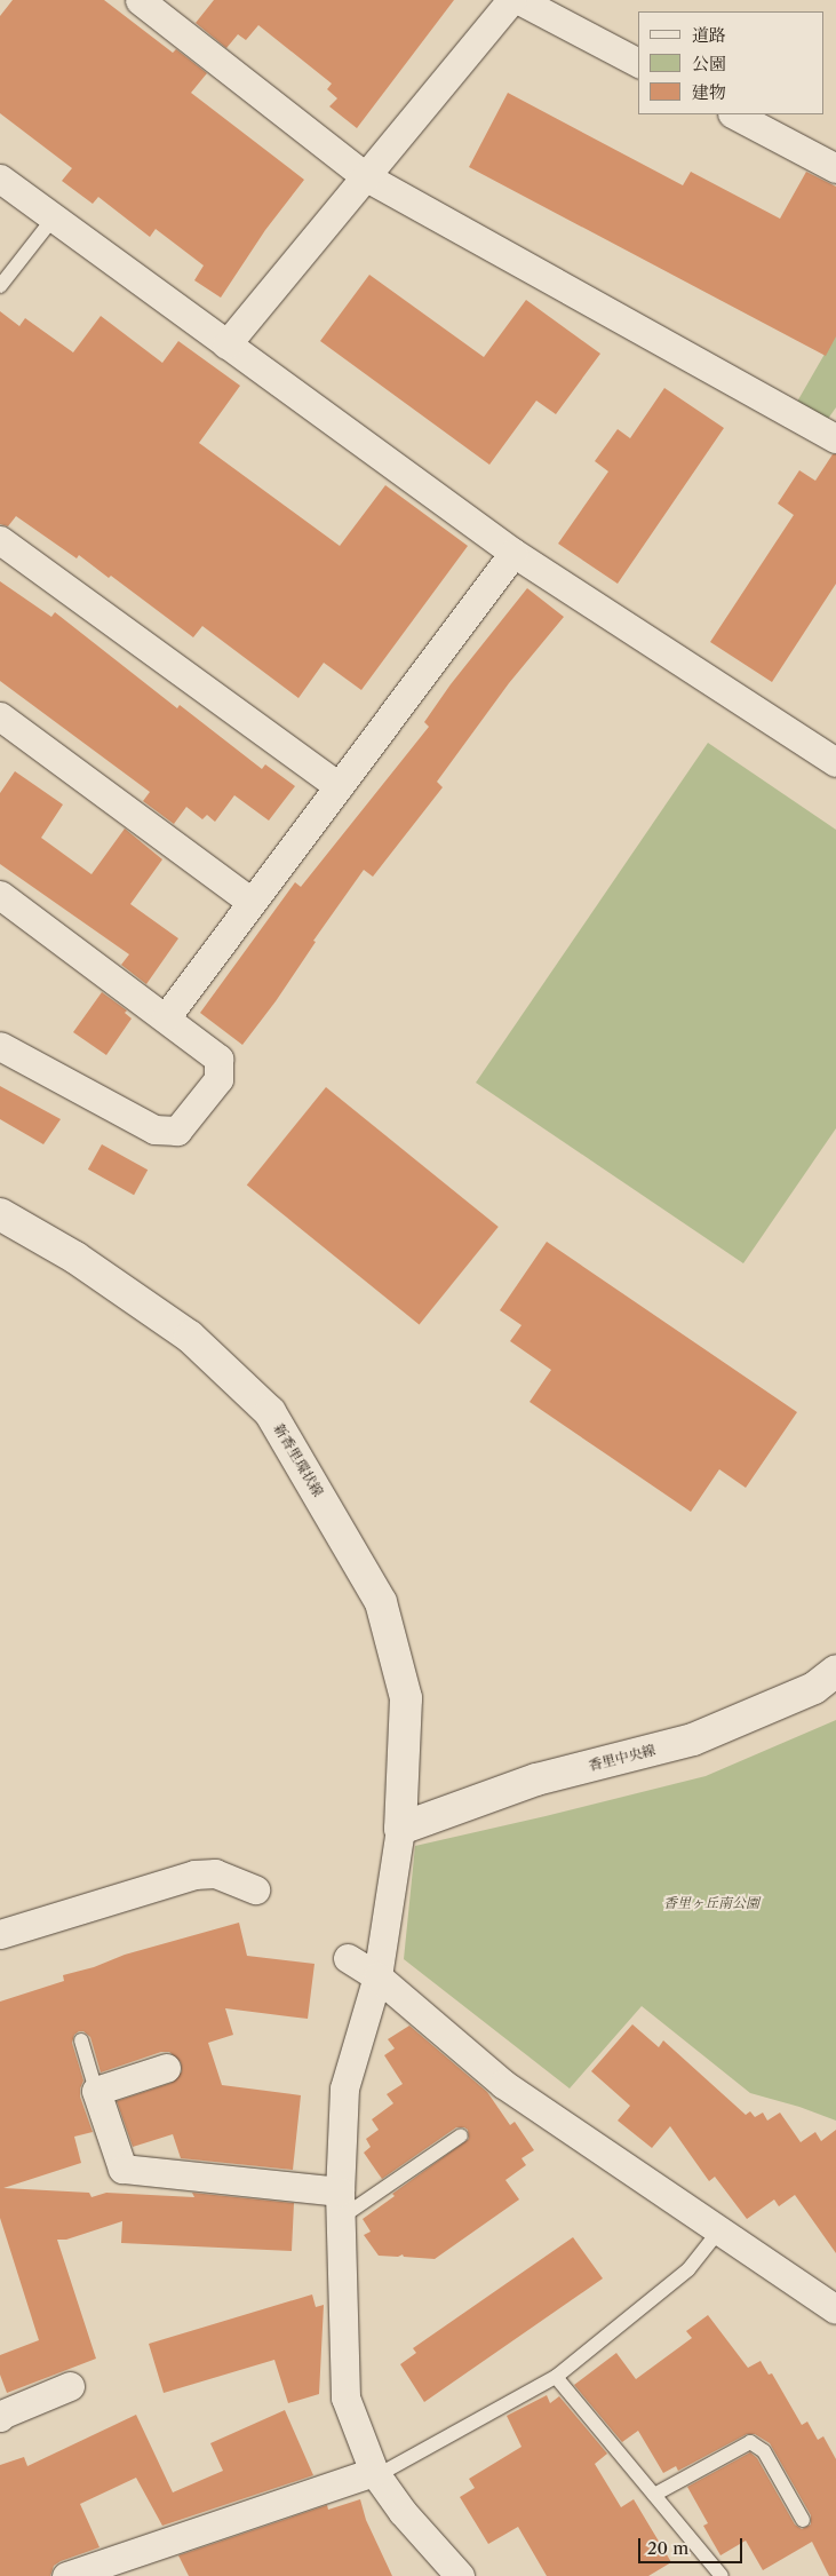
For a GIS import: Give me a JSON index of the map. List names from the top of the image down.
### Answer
{
  "streets": {
    "street": ["新香里環状線", "香里中央線"]
  },
  "crossings": [
    ["新香里環状線", "香里中央線"]
  ],
  "parks": ["香里ヶ丘南公園"],
  "legend": ["道路", "公園", "建物"],
  "scale_bar": "20 m"
}
